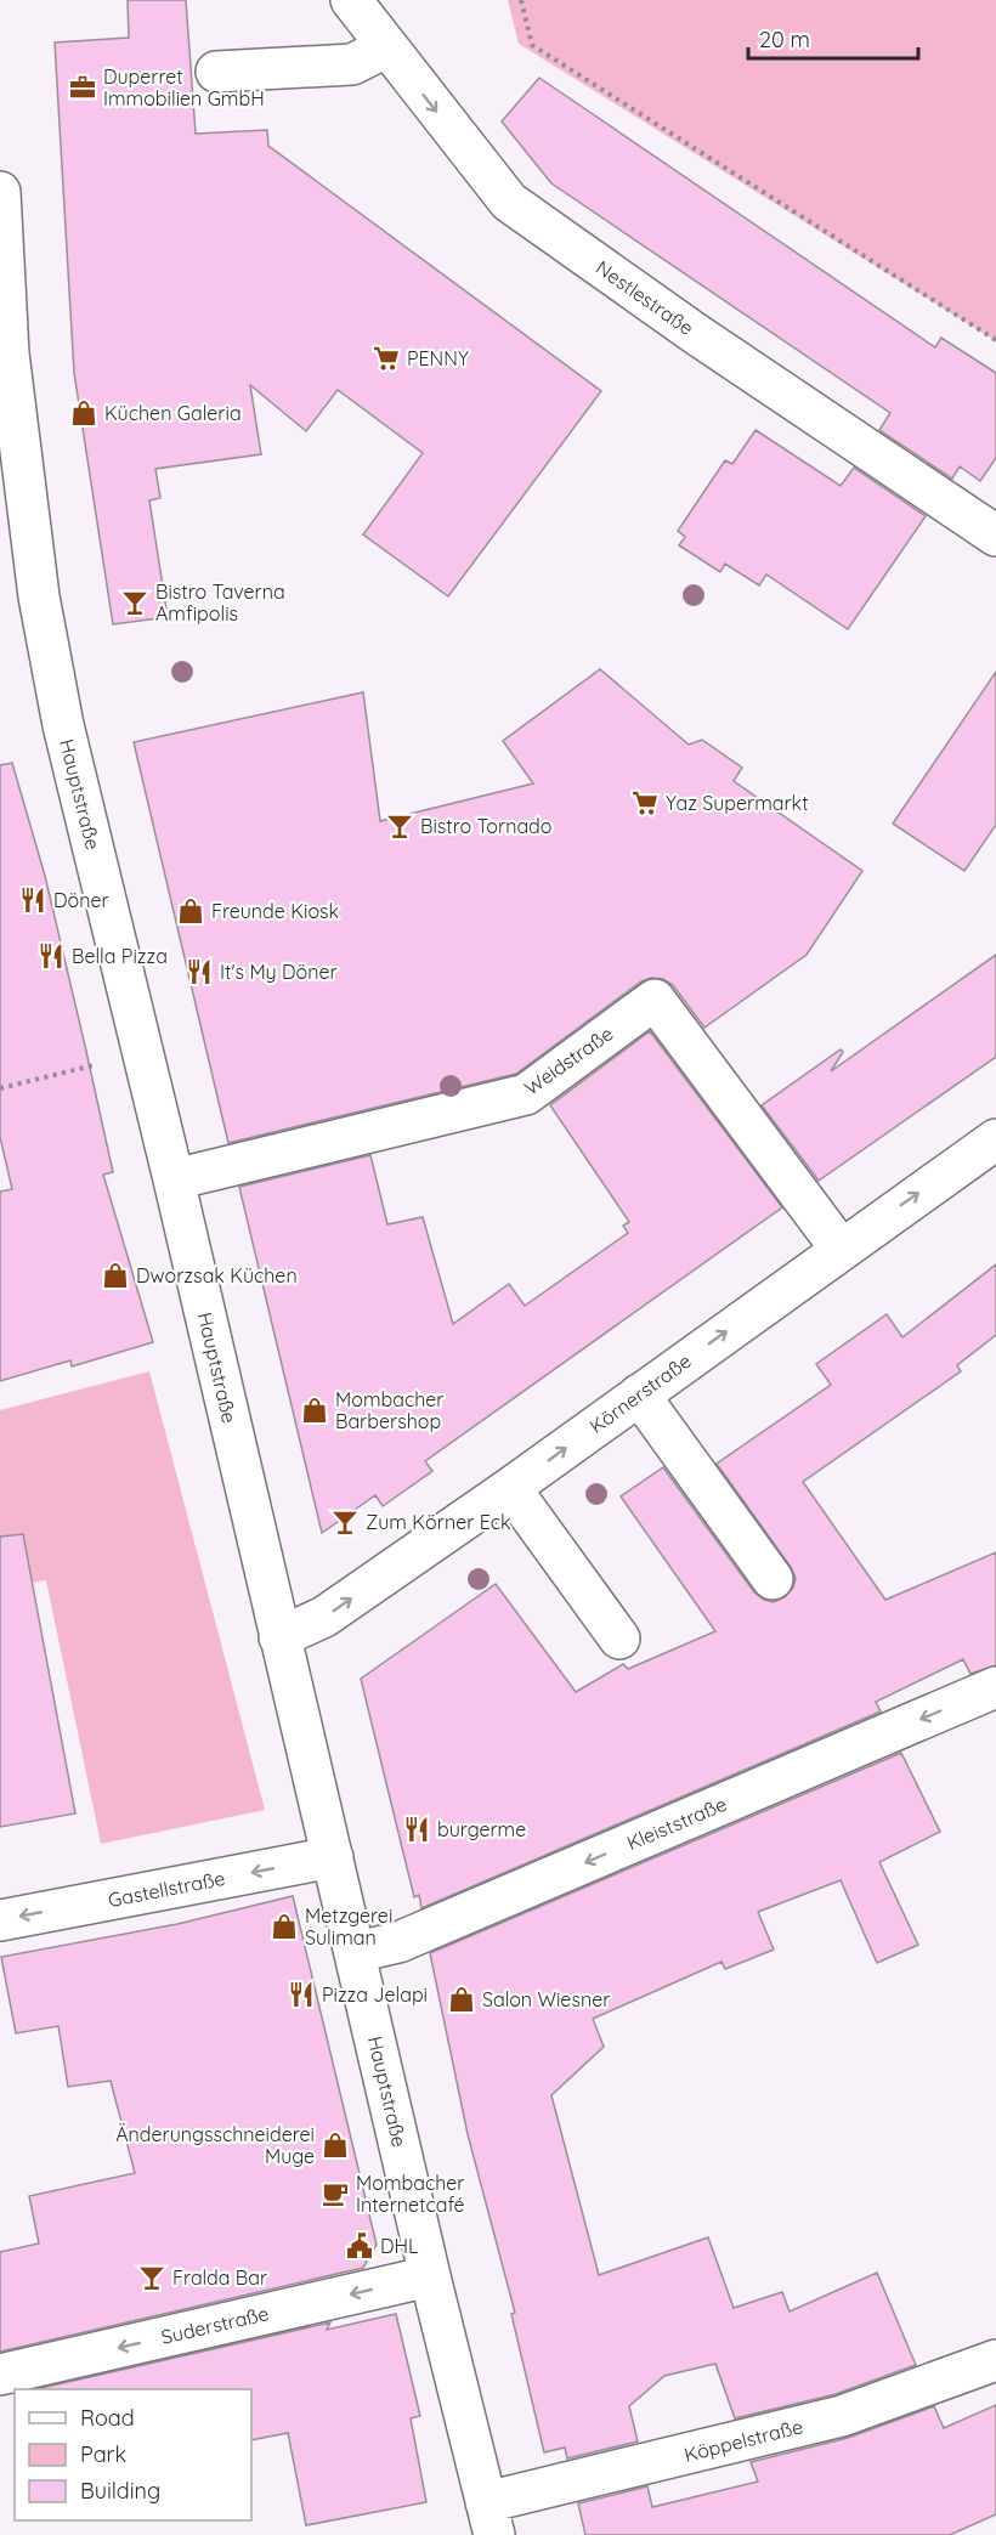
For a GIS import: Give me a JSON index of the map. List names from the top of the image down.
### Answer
{
  "streets": {
    "street": [
      "Nestlestraße",
      "Hauptstraße",
      "Weidstraße",
      "Körnerstraße",
      "Kleiststraße",
      "Gastellstraße",
      "Suderstraße",
      "Köppelstraße"
    ]
  },
  "crossings": [
    ["Hauptstraße", "Weidstraße"],
    ["Hauptstraße", "Körnerstraße"],
    ["Hauptstraße", "Kleiststraße"],
    ["Hauptstraße", "Gastellstraße"],
    ["Hauptstraße", "Suderstraße"],
    ["Hauptstraße", "Köppelstraße"],
    ["Weidstraße", "Körnerstraße"]
  ],
  "one_way": [
    "Nestlestraße",
    "Körnerstraße",
    "Kleiststraße",
    "Gastellstraße",
    "Suderstraße"
  ],
  "places": {
    "office": ["Duperret Immobilien GmbH"],
    "supermarket": ["PENNY", "Yaz Supermarkt"],
    "shop": [
      "Küchen Galeria",
      "Freunde Kiosk",
      "Dworzsak Küchen",
      "Mombacher Barbershop",
      "Metzgerei Suliman",
      "Salon Wiesner",
      "Änderungsschneiderei Muge"
    ],
    "bar": [
      "Bistro Taverna Amfipolis",
      "Bistro Tornado",
      "Zum Körner Eck",
      "Fralda Bar"
    ],
    "restaurant": [
      "Döner",
      "Bella Pizza",
      "It's My Döner",
      "burgerme",
      "Pizza Jelapi"
    ],
    "cafe": ["Mombacher Internetcafé"],
    "public building": ["DHL"]
  },
  "legend": ["Road", "Park", "Building"],
  "scale_bar": "20 m"
}
